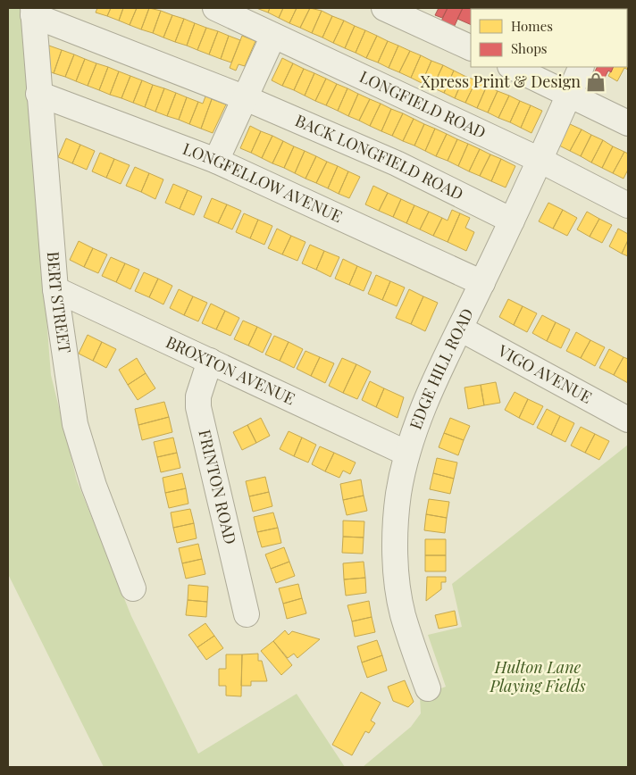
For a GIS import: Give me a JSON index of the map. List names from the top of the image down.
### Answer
{
  "streets": {
    "street": [
      "LONGFIELD ROAD",
      "BACK LONGFIELD ROAD",
      "LONGFELLOW AVENUE",
      "BERT STREET",
      "EDGE HILL ROAD",
      "BROXTON AVENUE",
      "VIGO AVENUE",
      "FRINTON ROAD"
    ]
  },
  "crossings": [
    ["LONGFIELD ROAD", "EDGE HILL ROAD"],
    ["BACK LONGFIELD ROAD", "BERT STREET"],
    ["BACK LONGFIELD ROAD", "EDGE HILL ROAD"],
    ["LONGFELLOW AVENUE", "BERT STREET"],
    ["LONGFELLOW AVENUE", "EDGE HILL ROAD"],
    ["BERT STREET", "BROXTON AVENUE"],
    ["EDGE HILL ROAD", "BROXTON AVENUE"],
    ["EDGE HILL ROAD", "VIGO AVENUE"],
    ["BROXTON AVENUE", "FRINTON ROAD"]
  ],
  "parks": ["Hulton Lane Playing Fields"],
  "places": {
    "shop": ["Xpress Print & Design"]
  },
  "legend": ["Homes", "Shops"]
}
